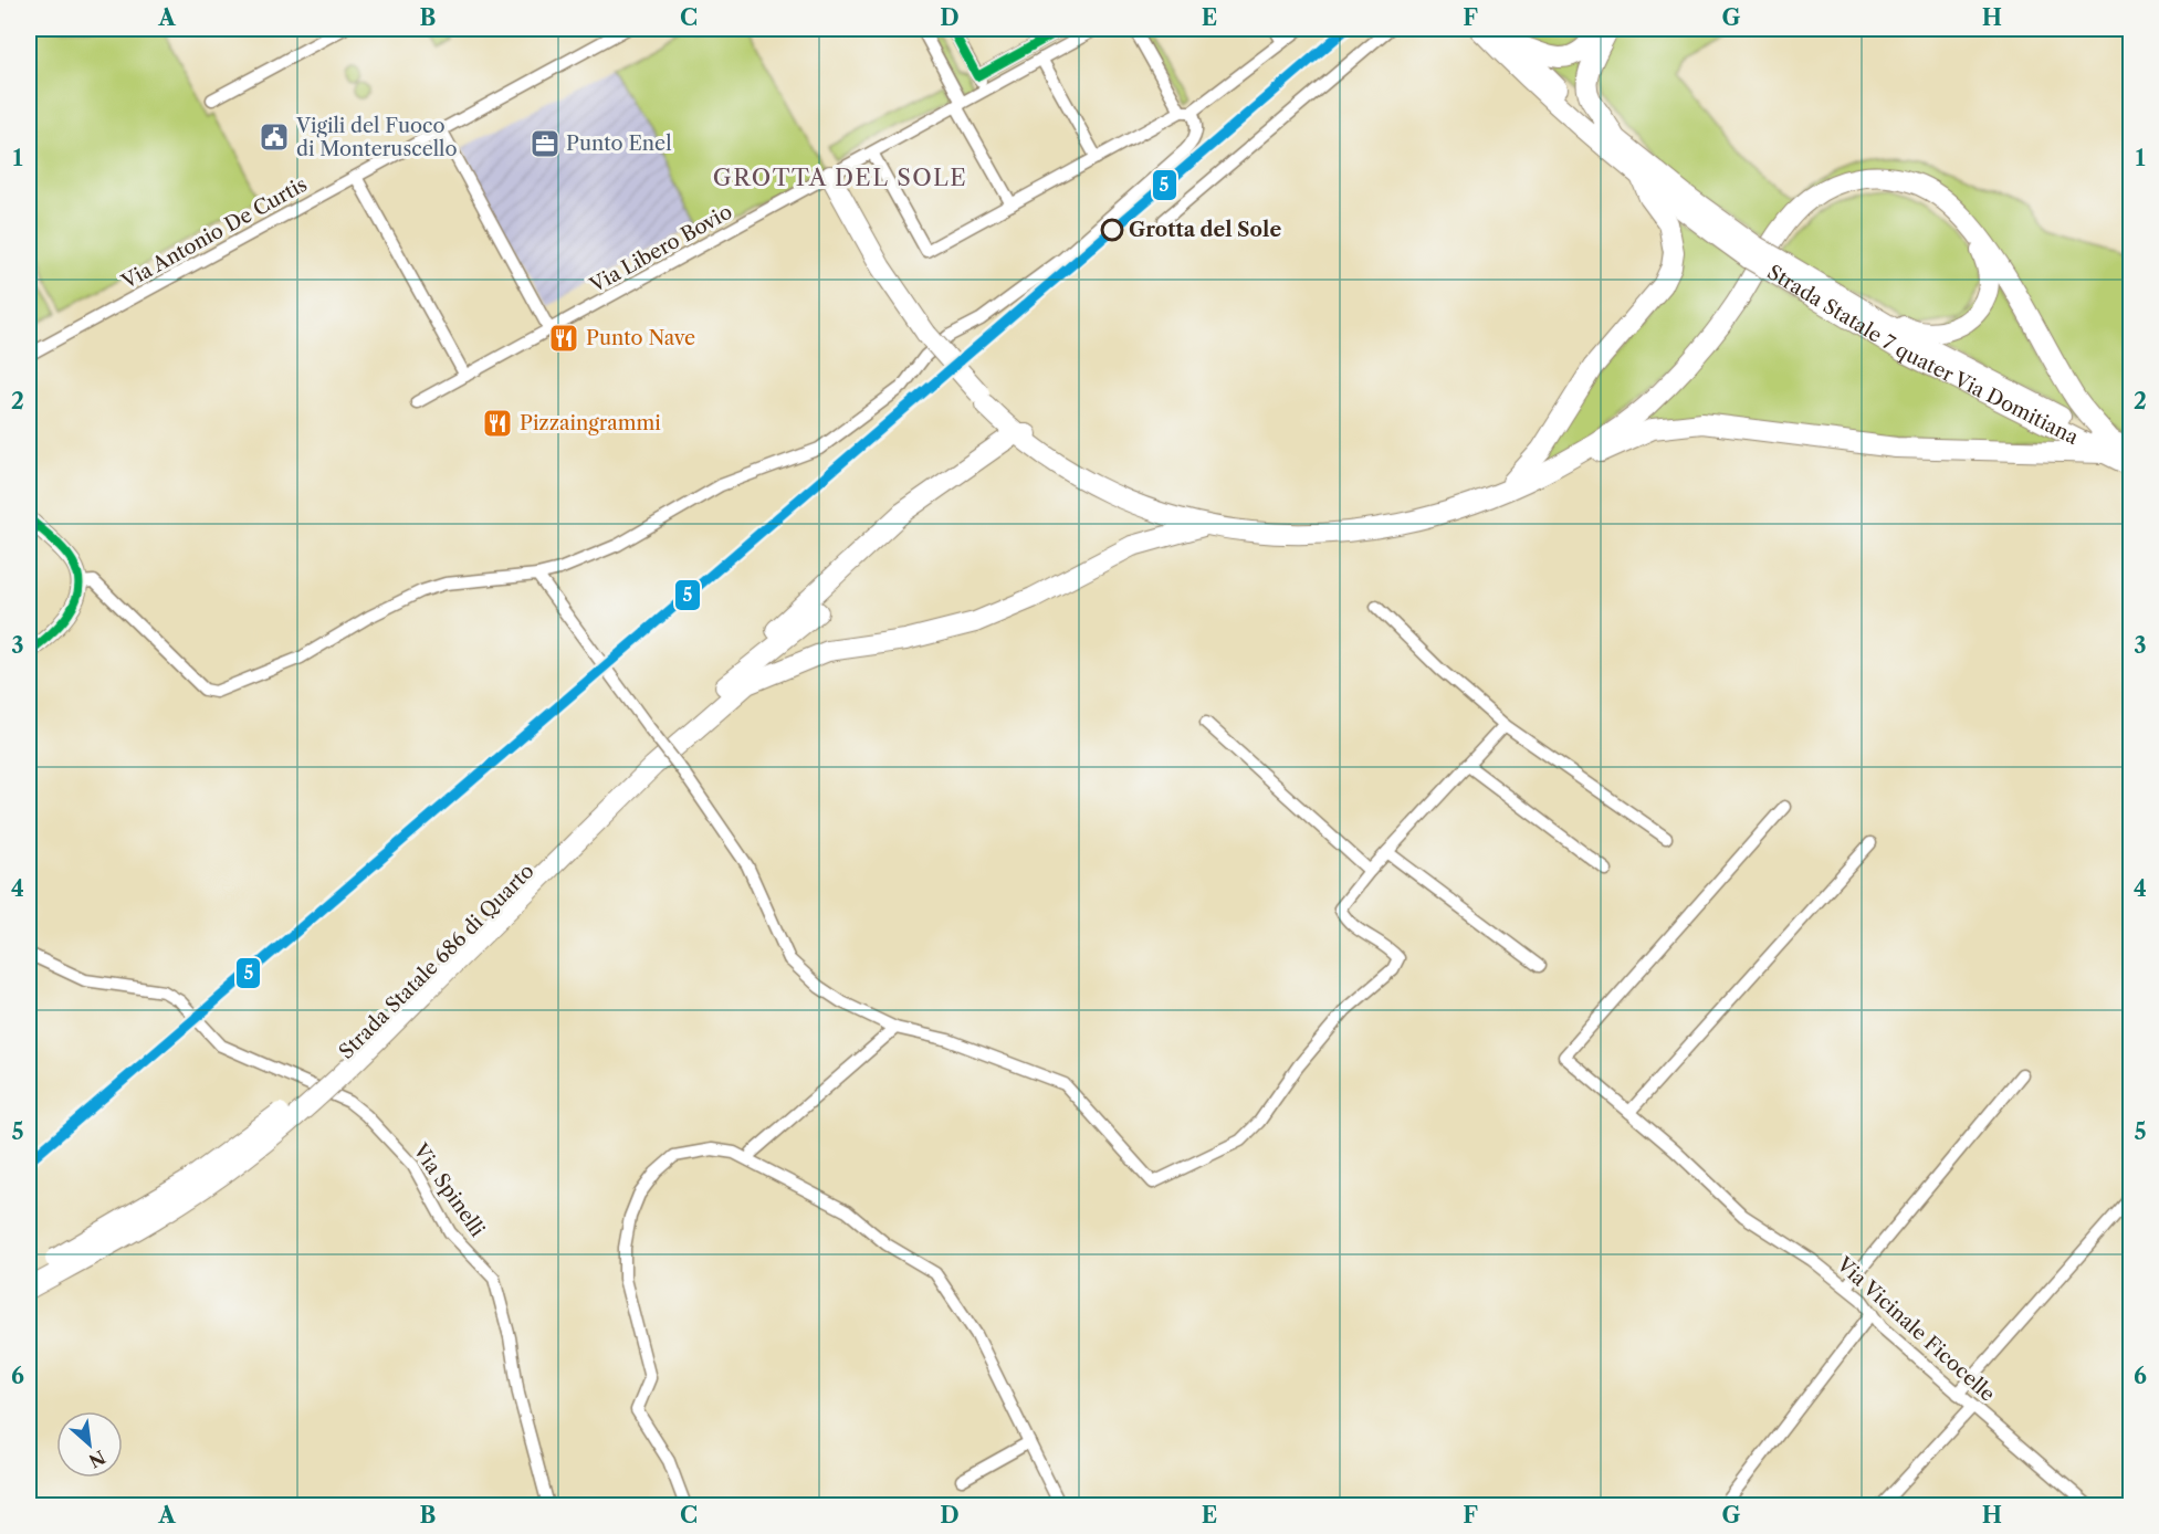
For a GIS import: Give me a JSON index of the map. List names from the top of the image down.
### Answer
{
  "streets": {
    "highway": ["Strada Statale 7 quater Via Domitiana", "Strada Statale 686 di Quarto"],
    "street": [
      "Via Antonio De Curtis",
      "Via Libero Bovio",
      "Via Spinelli",
      "Via Vicinale Ficocelle"
    ]
  },
  "districts": ["GROTTA DEL SOLE"],
  "places": {
    "public building": ["Vigili del Fuoco di Monteruscello"],
    "office": ["Punto Enel"],
    "other": ["Grotta del Sole"],
    "restaurant": ["Punto Nave", "Pizzaingrammi"]
  },
  "lines": ["transit line 5"],
  "north": "bottom right",
  "grid": {
    "columns": [
      "A",
      "B",
      "C",
      "D",
      "E",
      "F",
      "G",
      "H"
    ],
    "rows": [
      "1",
      "2",
      "3",
      "4",
      "5",
      "6"
    ]
  }
}
